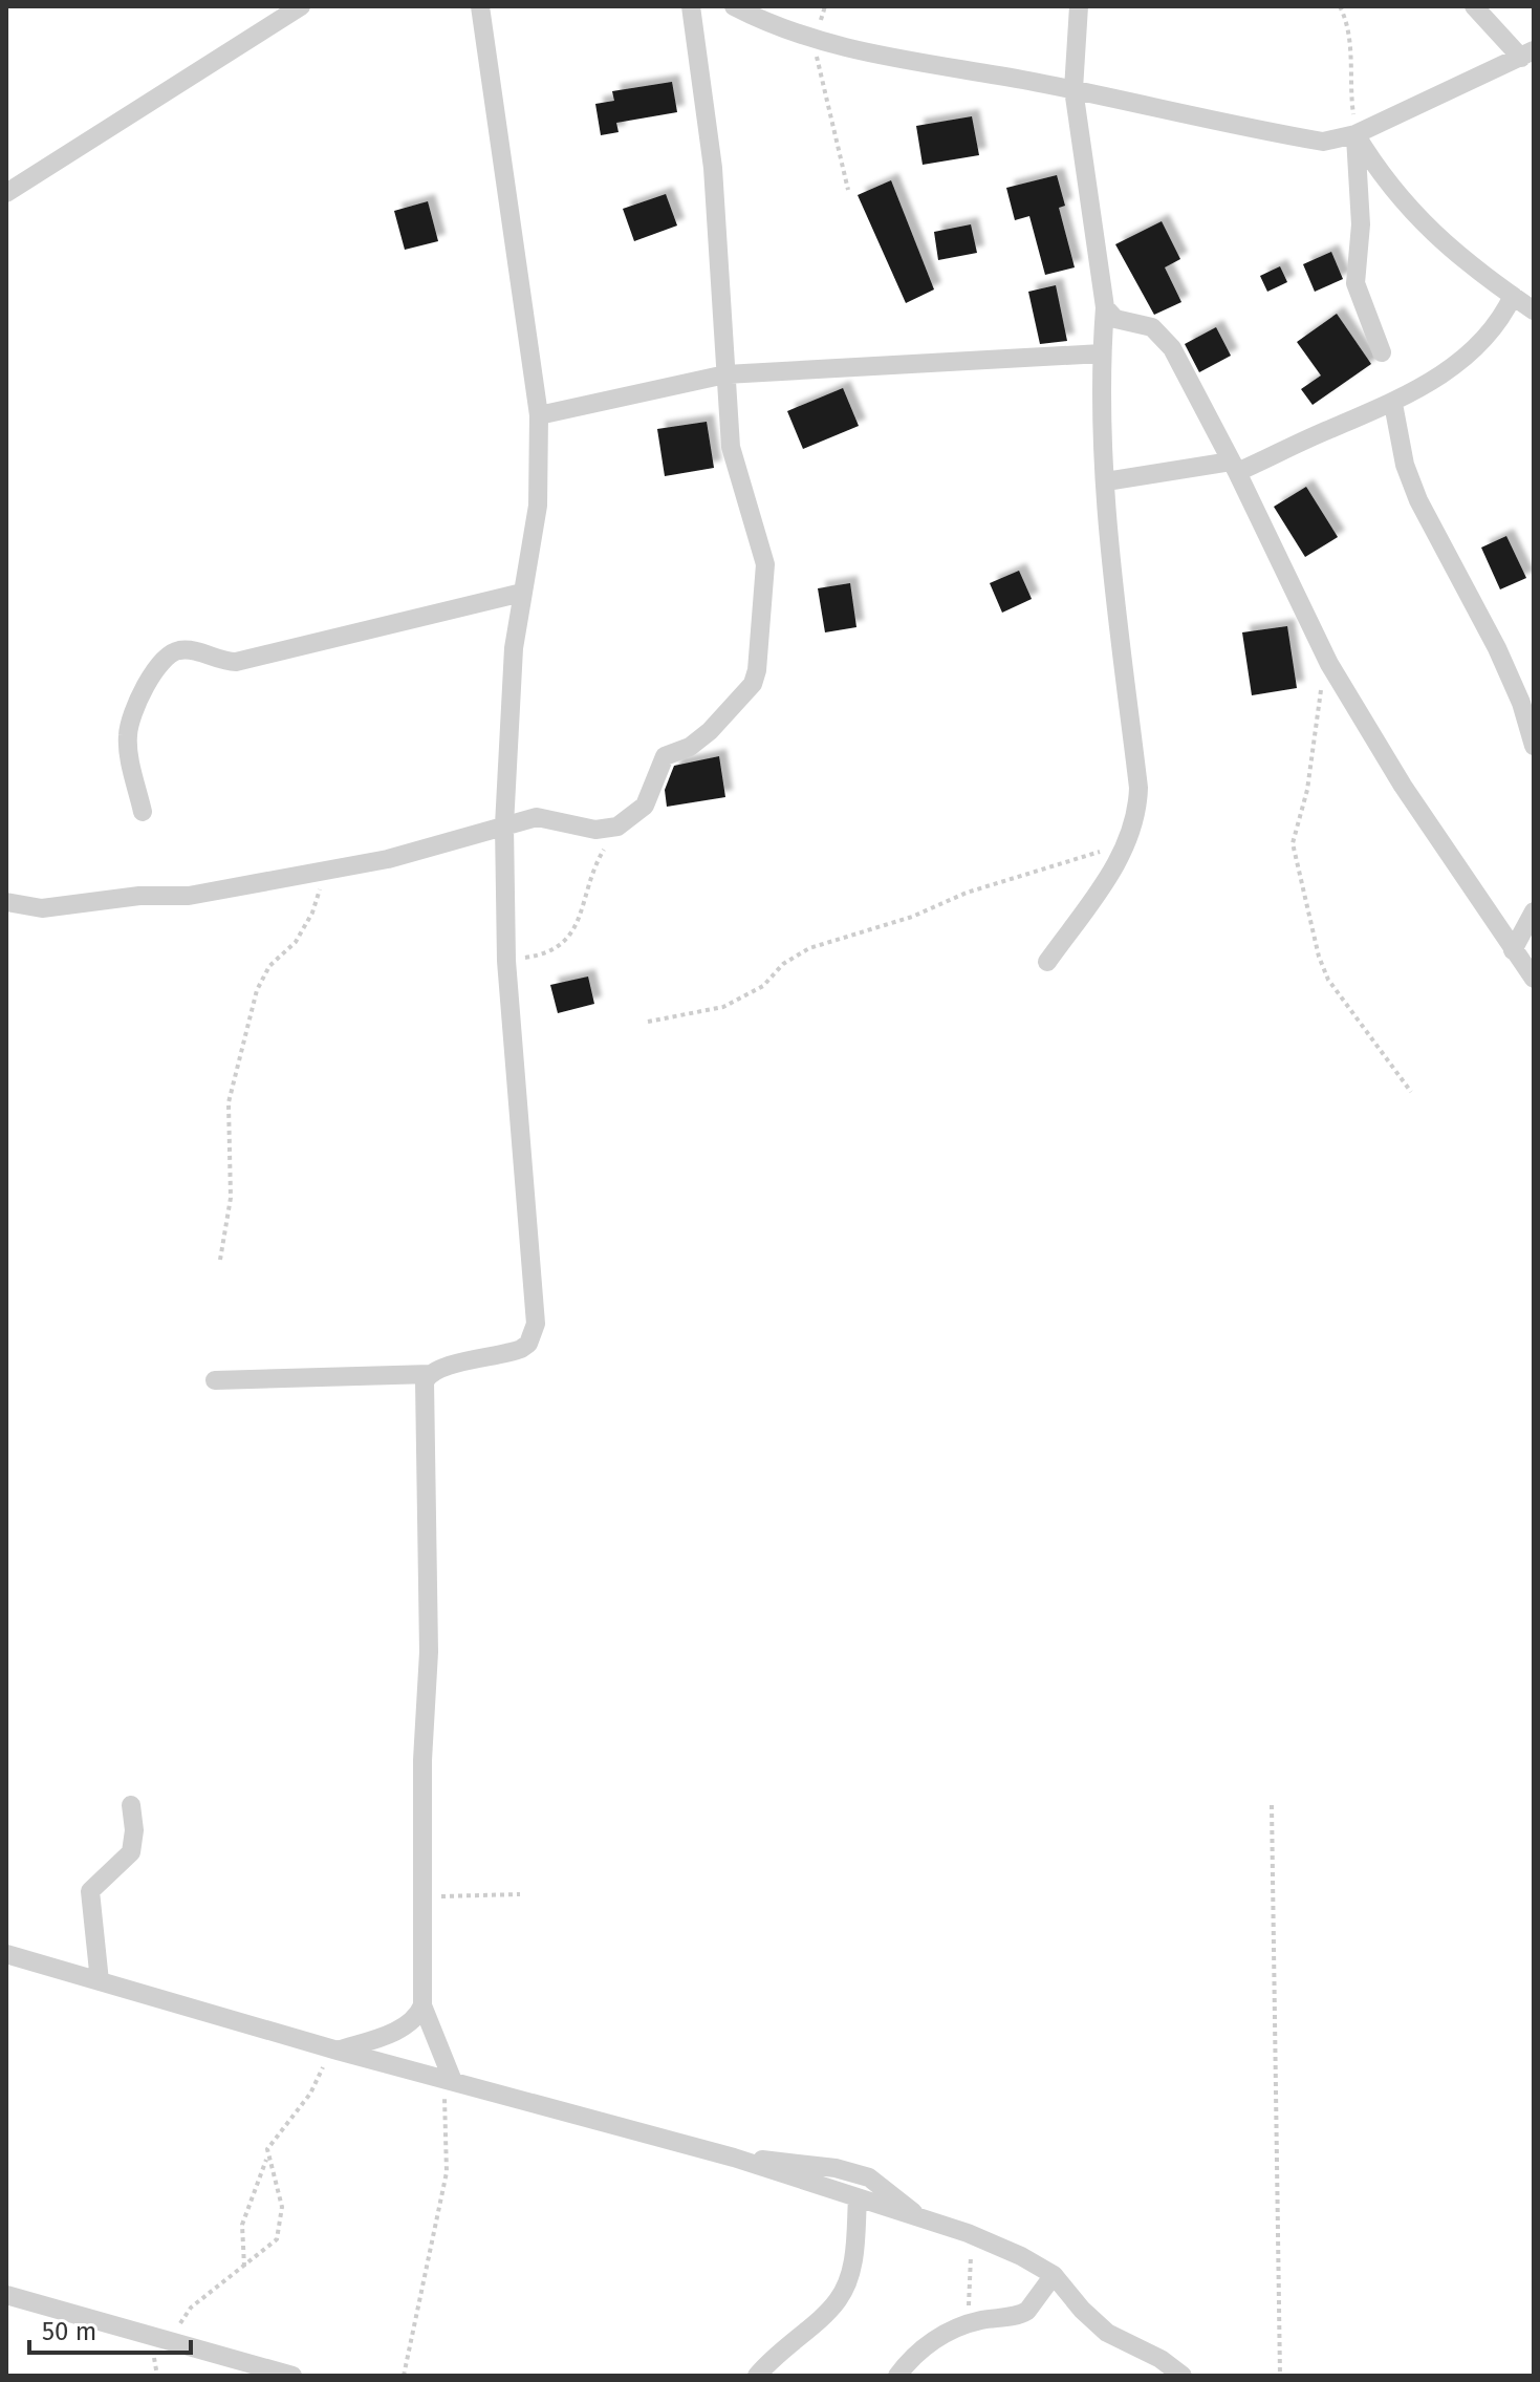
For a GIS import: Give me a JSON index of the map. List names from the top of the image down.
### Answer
{
  "scale_bar": "50 m"
}
